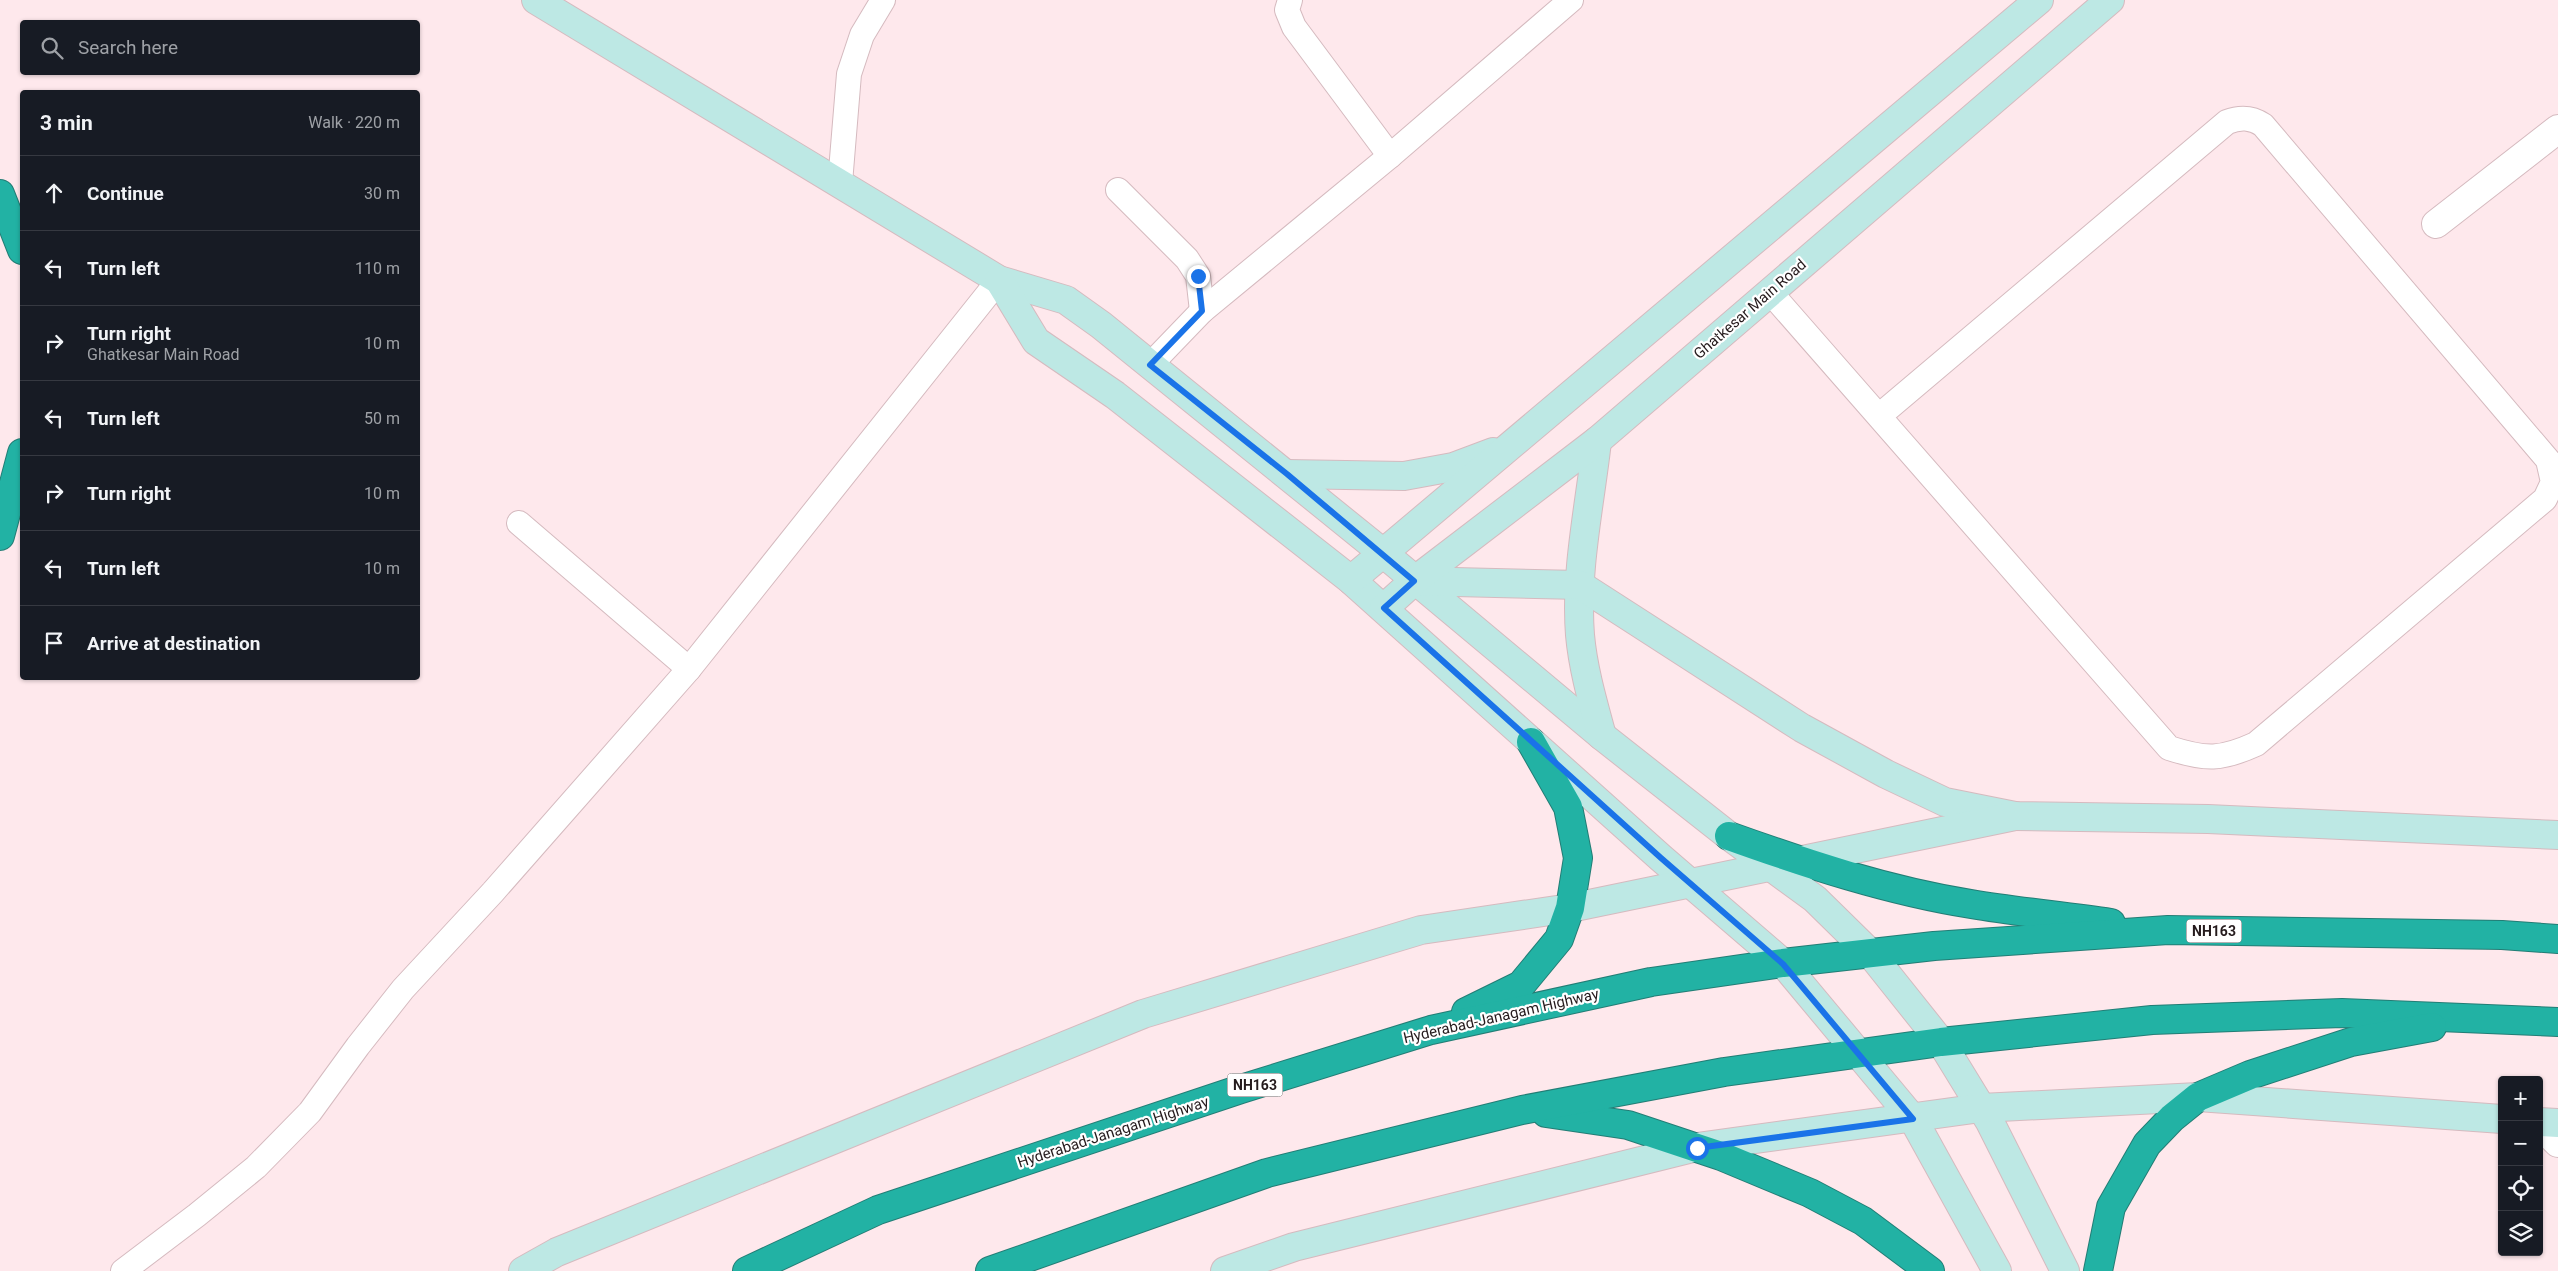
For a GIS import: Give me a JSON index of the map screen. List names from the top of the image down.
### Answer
{
  "streets": {
    "highway": ["NH163", "Hyderabad-Janagam Highway"],
    "main road": ["Ghatkesar Main Road"]
  },
  "crossings": [
    ["NH163", "Hyderabad-Janagam Highway"]
  ],
  "page": {
    "search": "Search here",
    "heading": ["3 min", "Walk · 220 m"],
    "list": [
      ["Continue", "30 m"],
      ["Turn left", "110 m"],
      ["Turn right", "Ghatkesar Main Road", "10 m"],
      ["Turn left", "50 m"],
      ["Turn right", "10 m"],
      ["Turn left", "10 m"],
      "Arrive at destination"
    ],
    "map_buttons": ["+", "−"]
  }
}
